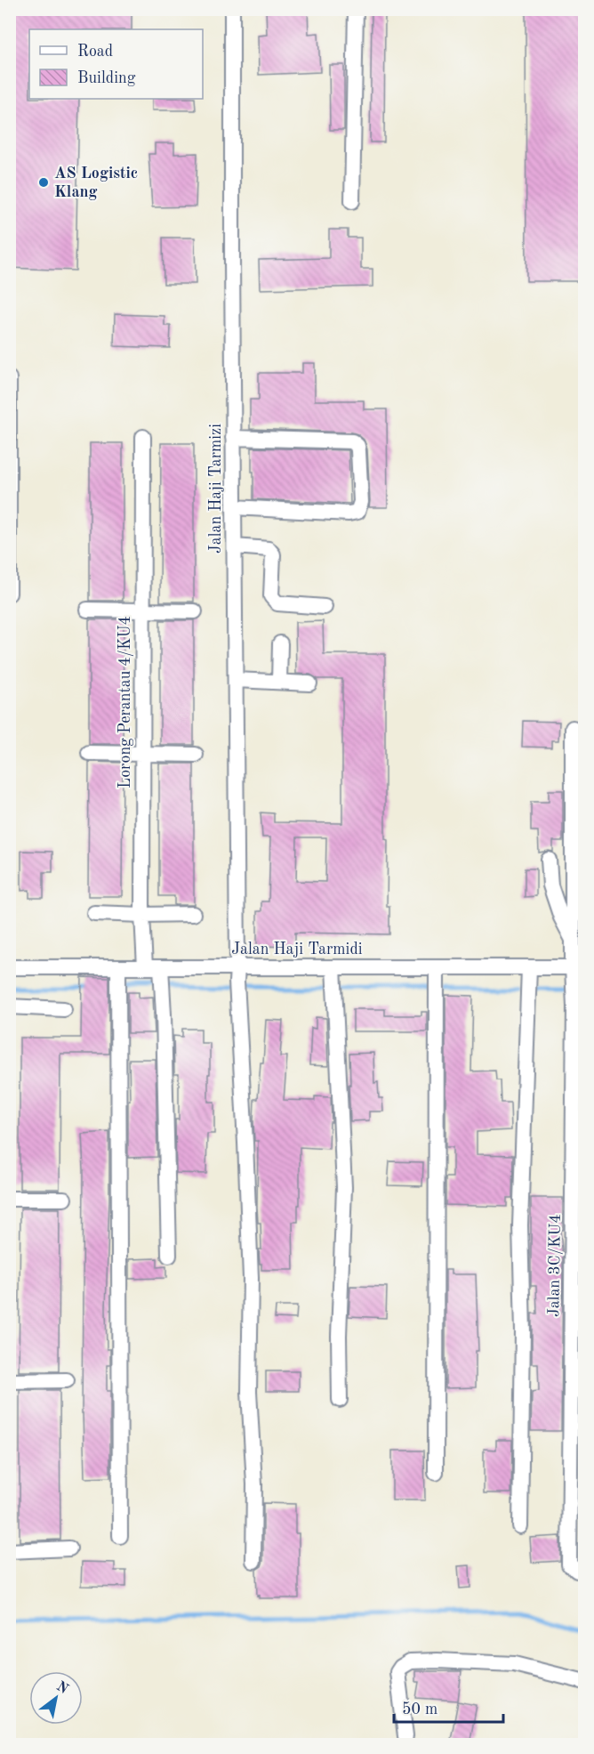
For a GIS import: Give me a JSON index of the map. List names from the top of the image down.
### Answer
{
  "streets": {
    "street": [
      "Jalan Haji Tarmizi",
      "Lorong Perantau 4/KU4",
      "Jalan Haji Tarmidi",
      "Jalan 3C/KU4"
    ]
  },
  "crossings": [
    ["Jalan Haji Tarmizi", "Jalan Haji Tarmidi"],
    ["Lorong Perantau 4/KU4", "Jalan Haji Tarmidi"],
    ["Jalan Haji Tarmidi", "Jalan 3C/KU4"]
  ],
  "places": ["AS Logistic Klang"],
  "legend": ["Road", "Building"],
  "scale_bar": "50 m",
  "north": "top right"
}
